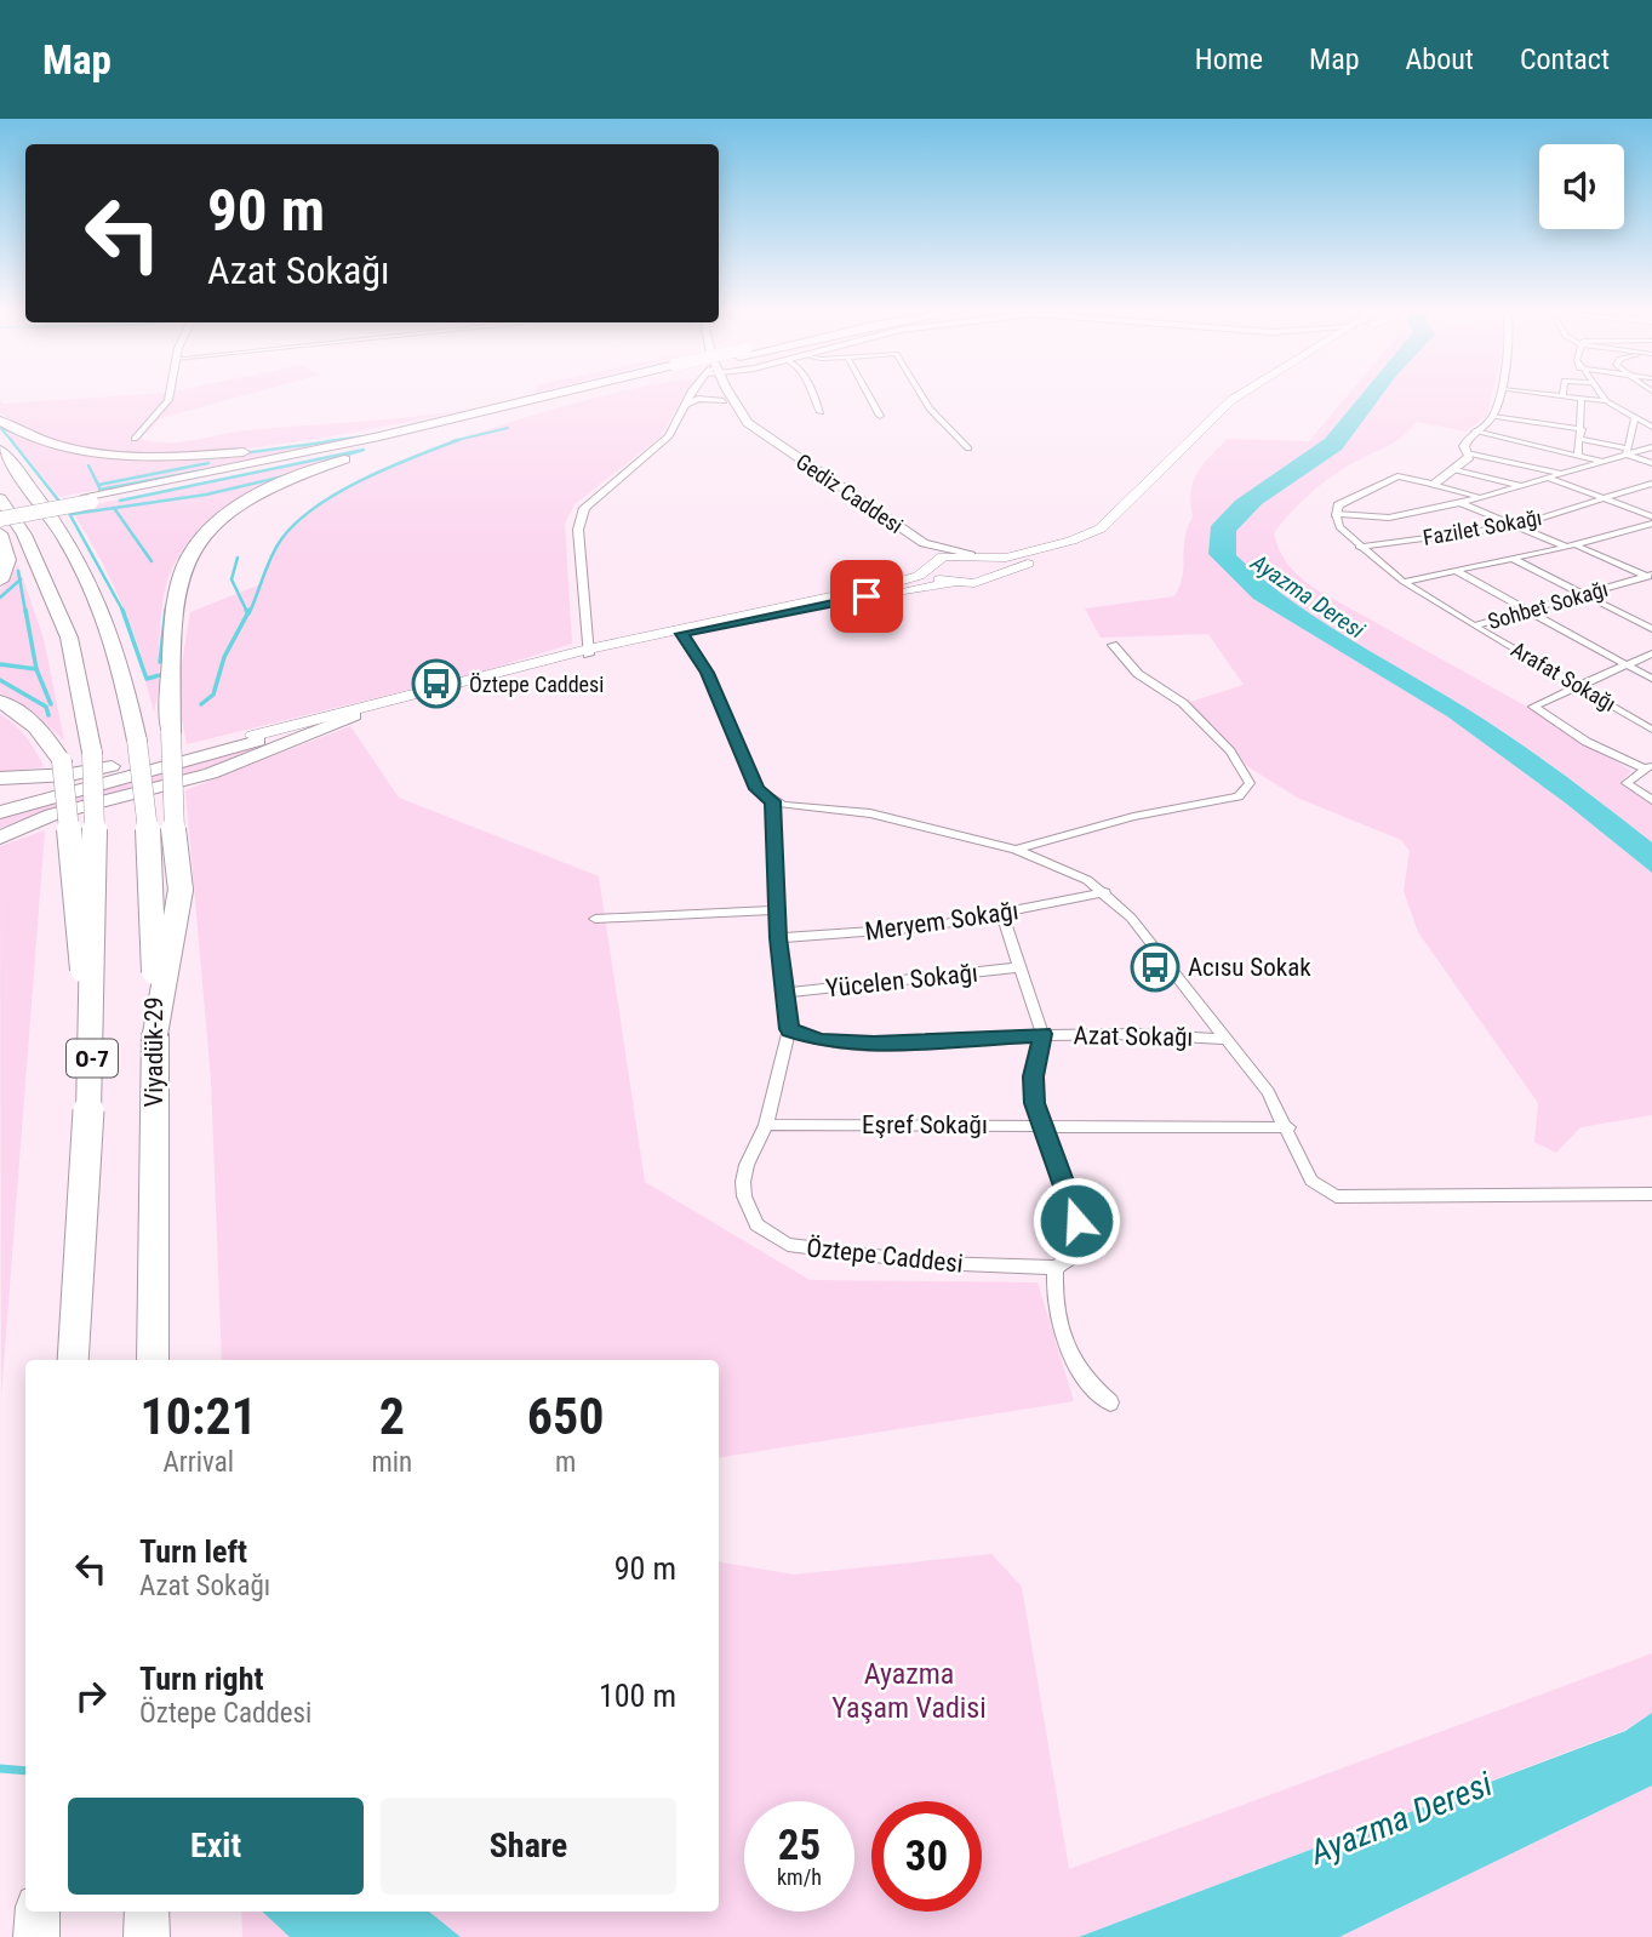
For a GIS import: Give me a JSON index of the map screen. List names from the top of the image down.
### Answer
{
  "streets": {
    "highway": ["Viyadük-29", "O-7"],
    "main road": ["Gediz Caddesi"],
    "street": [
      "Fazilet Sokağı",
      "Sohbet Sokağı",
      "Arafat Sokağı",
      "Meryem Sokağı",
      "Yücelen Sokağı",
      "Azat Sokağı",
      "Eşref Sokağı",
      "Öztepe Caddesi"
    ]
  },
  "crossings": [
    ["Fazilet Sokağı", "Sohbet Sokağı"],
    ["Sohbet Sokağı", "Arafat Sokağı"],
    ["Meryem Sokağı", "Öztepe Caddesi"],
    ["Yücelen Sokağı", "Öztepe Caddesi"],
    ["Azat Sokağı", "Öztepe Caddesi"],
    ["Eşref Sokağı", "Öztepe Caddesi"]
  ],
  "water": ["Ayazma Deresi"],
  "parks": ["Ayazma Yaşam Vadisi"],
  "places": {
    "bus stop": ["Öztepe Caddesi", "Acısu Sokak"]
  },
  "page": {
    "header": "Map",
    "nav": [
      "Home",
      "Map",
      "About",
      "Contact"
    ],
    "turn": ["90 m", "Azat Sokağı"],
    "eta": [
      "10:21",
      "Arrival",
      "2",
      "min",
      "650",
      "m"
    ],
    "list": [
      {
        "name": "Turn left",
        "note": "Azat Sokağı",
        "value": "90 m"
      },
      {
        "name": "Turn right",
        "note": "Öztepe Caddesi",
        "value": "100 m"
      }
    ],
    "buttons": ["Exit", "Share"],
    "speed": "25 km/h",
    "limit": "30"
  }
}
